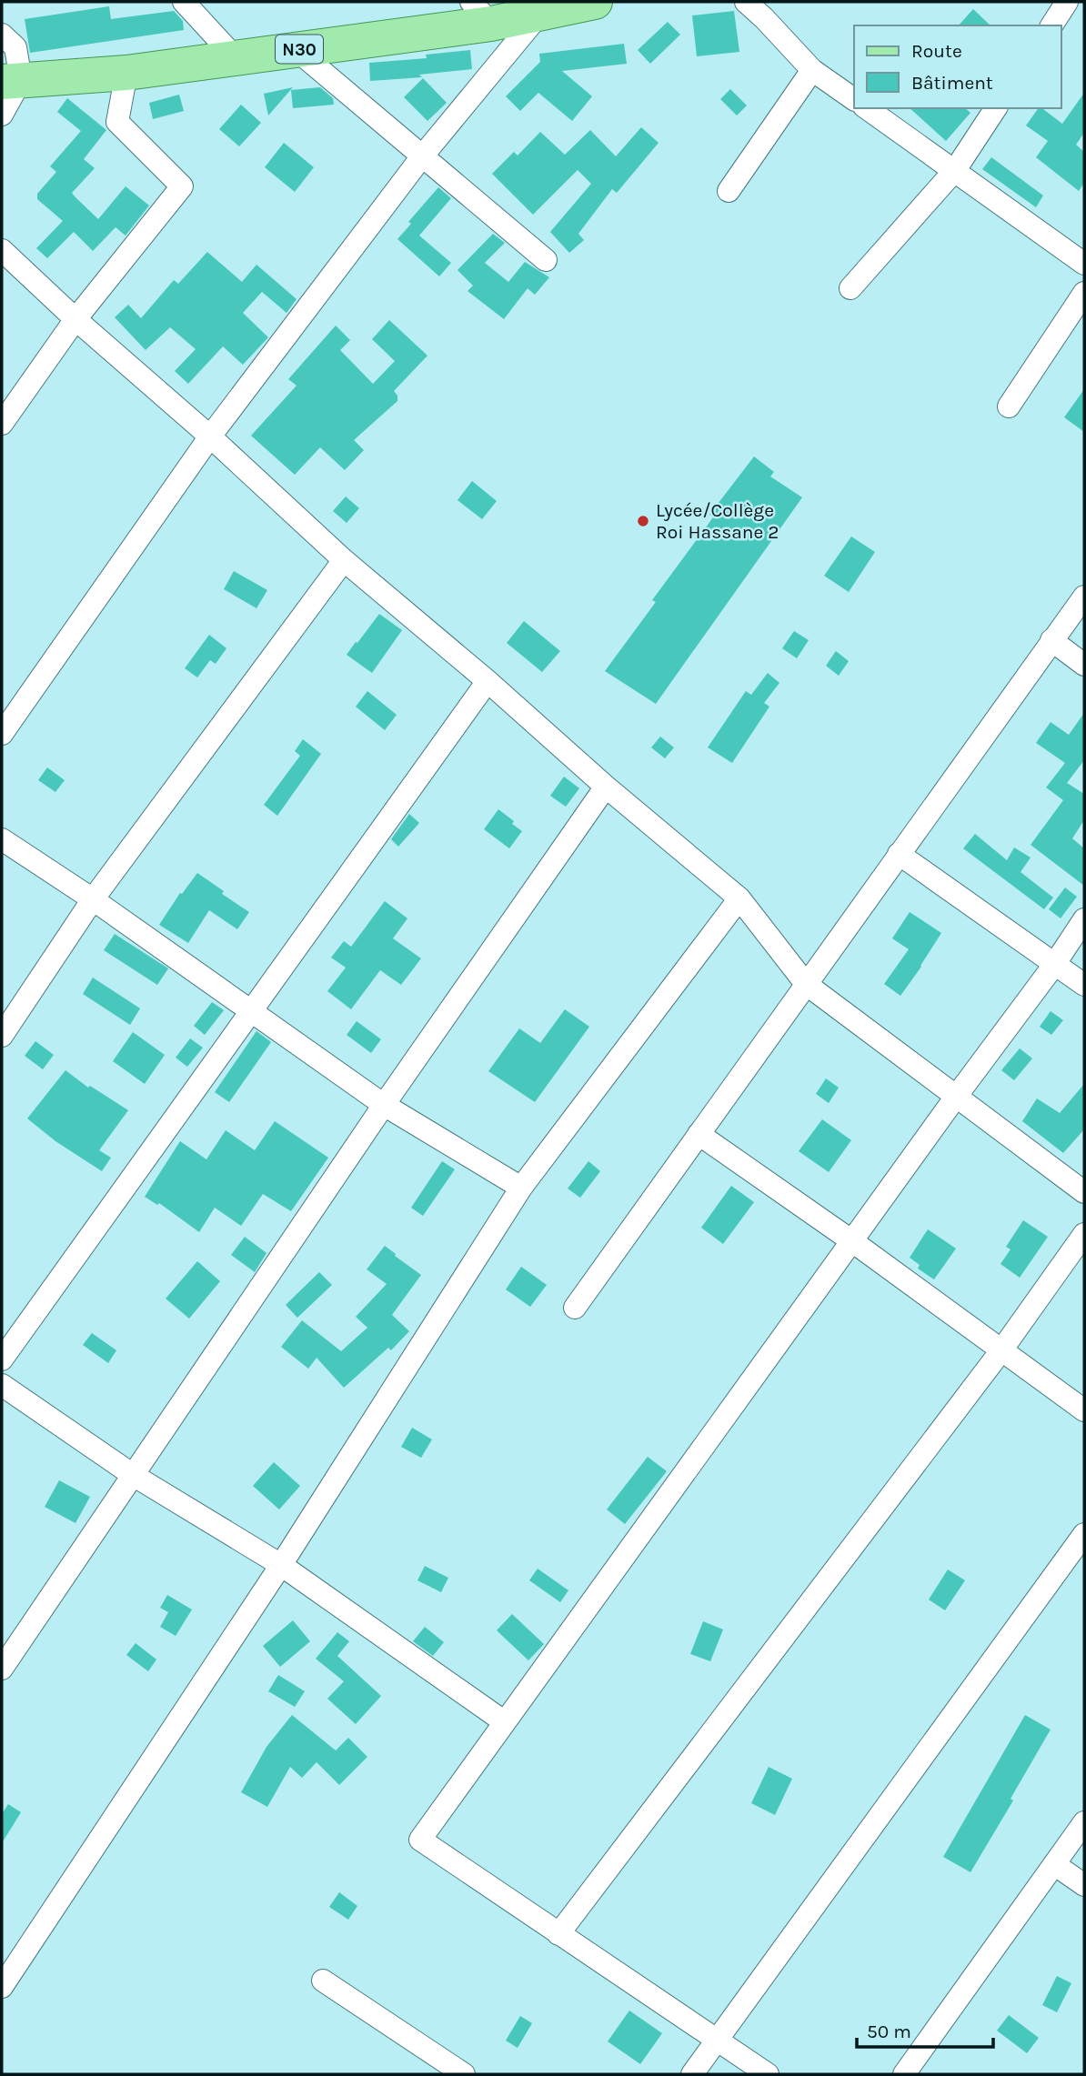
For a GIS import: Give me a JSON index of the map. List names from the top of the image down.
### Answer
{
  "streets": {
    "main road": ["N30"]
  },
  "places": ["Lycée/Collège Roi Hassane 2"],
  "legend": ["Route", "Bâtiment"],
  "scale_bar": "50 m"
}
